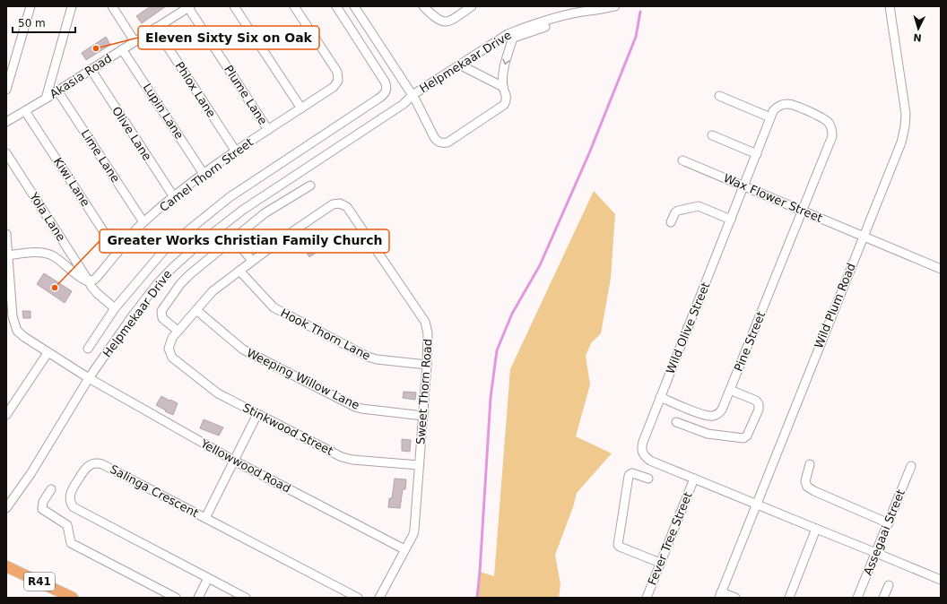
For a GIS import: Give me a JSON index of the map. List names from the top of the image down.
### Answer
{
  "streets": {
    "main road": ["R41"],
    "street": [
      "Helpmekaar Drive",
      "Akasia Road",
      "Phlox Lane",
      "Plume Lane",
      "Lupin Lane",
      "Olive Lane",
      "Lime Lane",
      "Camel Thorn Street",
      "Kiwi Lane",
      "Wax Flower Street",
      "Yola Lane",
      "Wild Plum Road",
      "Wild Olive Street",
      "Hook Thorn Lane",
      "Pine Street",
      "Weeping Willow Lane",
      "Sweet Thorn Road",
      "Stinkwood Street",
      "Yellowwood Road",
      "Salinga Crescent",
      "Assegaai Street",
      "Fever Tree Street"
    ]
  },
  "crossings": [
    ["Helpmekaar Drive", "Yellowwood Road"],
    ["Akasia Road", "Phlox Lane"],
    ["Akasia Road", "Plume Lane"],
    ["Akasia Road", "Lupin Lane"],
    ["Akasia Road", "Olive Lane"],
    ["Akasia Road", "Lime Lane"],
    ["Akasia Road", "Kiwi Lane"],
    ["Phlox Lane", "Camel Thorn Street"],
    ["Plume Lane", "Camel Thorn Street"],
    ["Lupin Lane", "Camel Thorn Street"],
    ["Olive Lane", "Camel Thorn Street"],
    ["Lime Lane", "Camel Thorn Street"],
    ["Camel Thorn Street", "Kiwi Lane"],
    ["Camel Thorn Street", "Yola Lane"],
    ["Wax Flower Street", "Wild Plum Road"],
    ["Wax Flower Street", "Wild Olive Street"],
    ["Wax Flower Street", "Pine Street"],
    ["Wild Plum Road", "Wild Olive Street"],
    ["Wild Olive Street", "Pine Street"],
    ["Wild Olive Street", "Assegaai Street"],
    ["Wild Olive Street", "Fever Tree Street"],
    ["Hook Thorn Lane", "Sweet Thorn Road"],
    ["Weeping Willow Lane", "Sweet Thorn Road"],
    ["Sweet Thorn Road", "Stinkwood Street"],
    ["Sweet Thorn Road", "Yellowwood Road"]
  ],
  "places": ["Eleven Sixty Six on Oak", "Greater Works Christian Family Church"],
  "scale_bar": "50 m",
  "north": "bottom"
}
